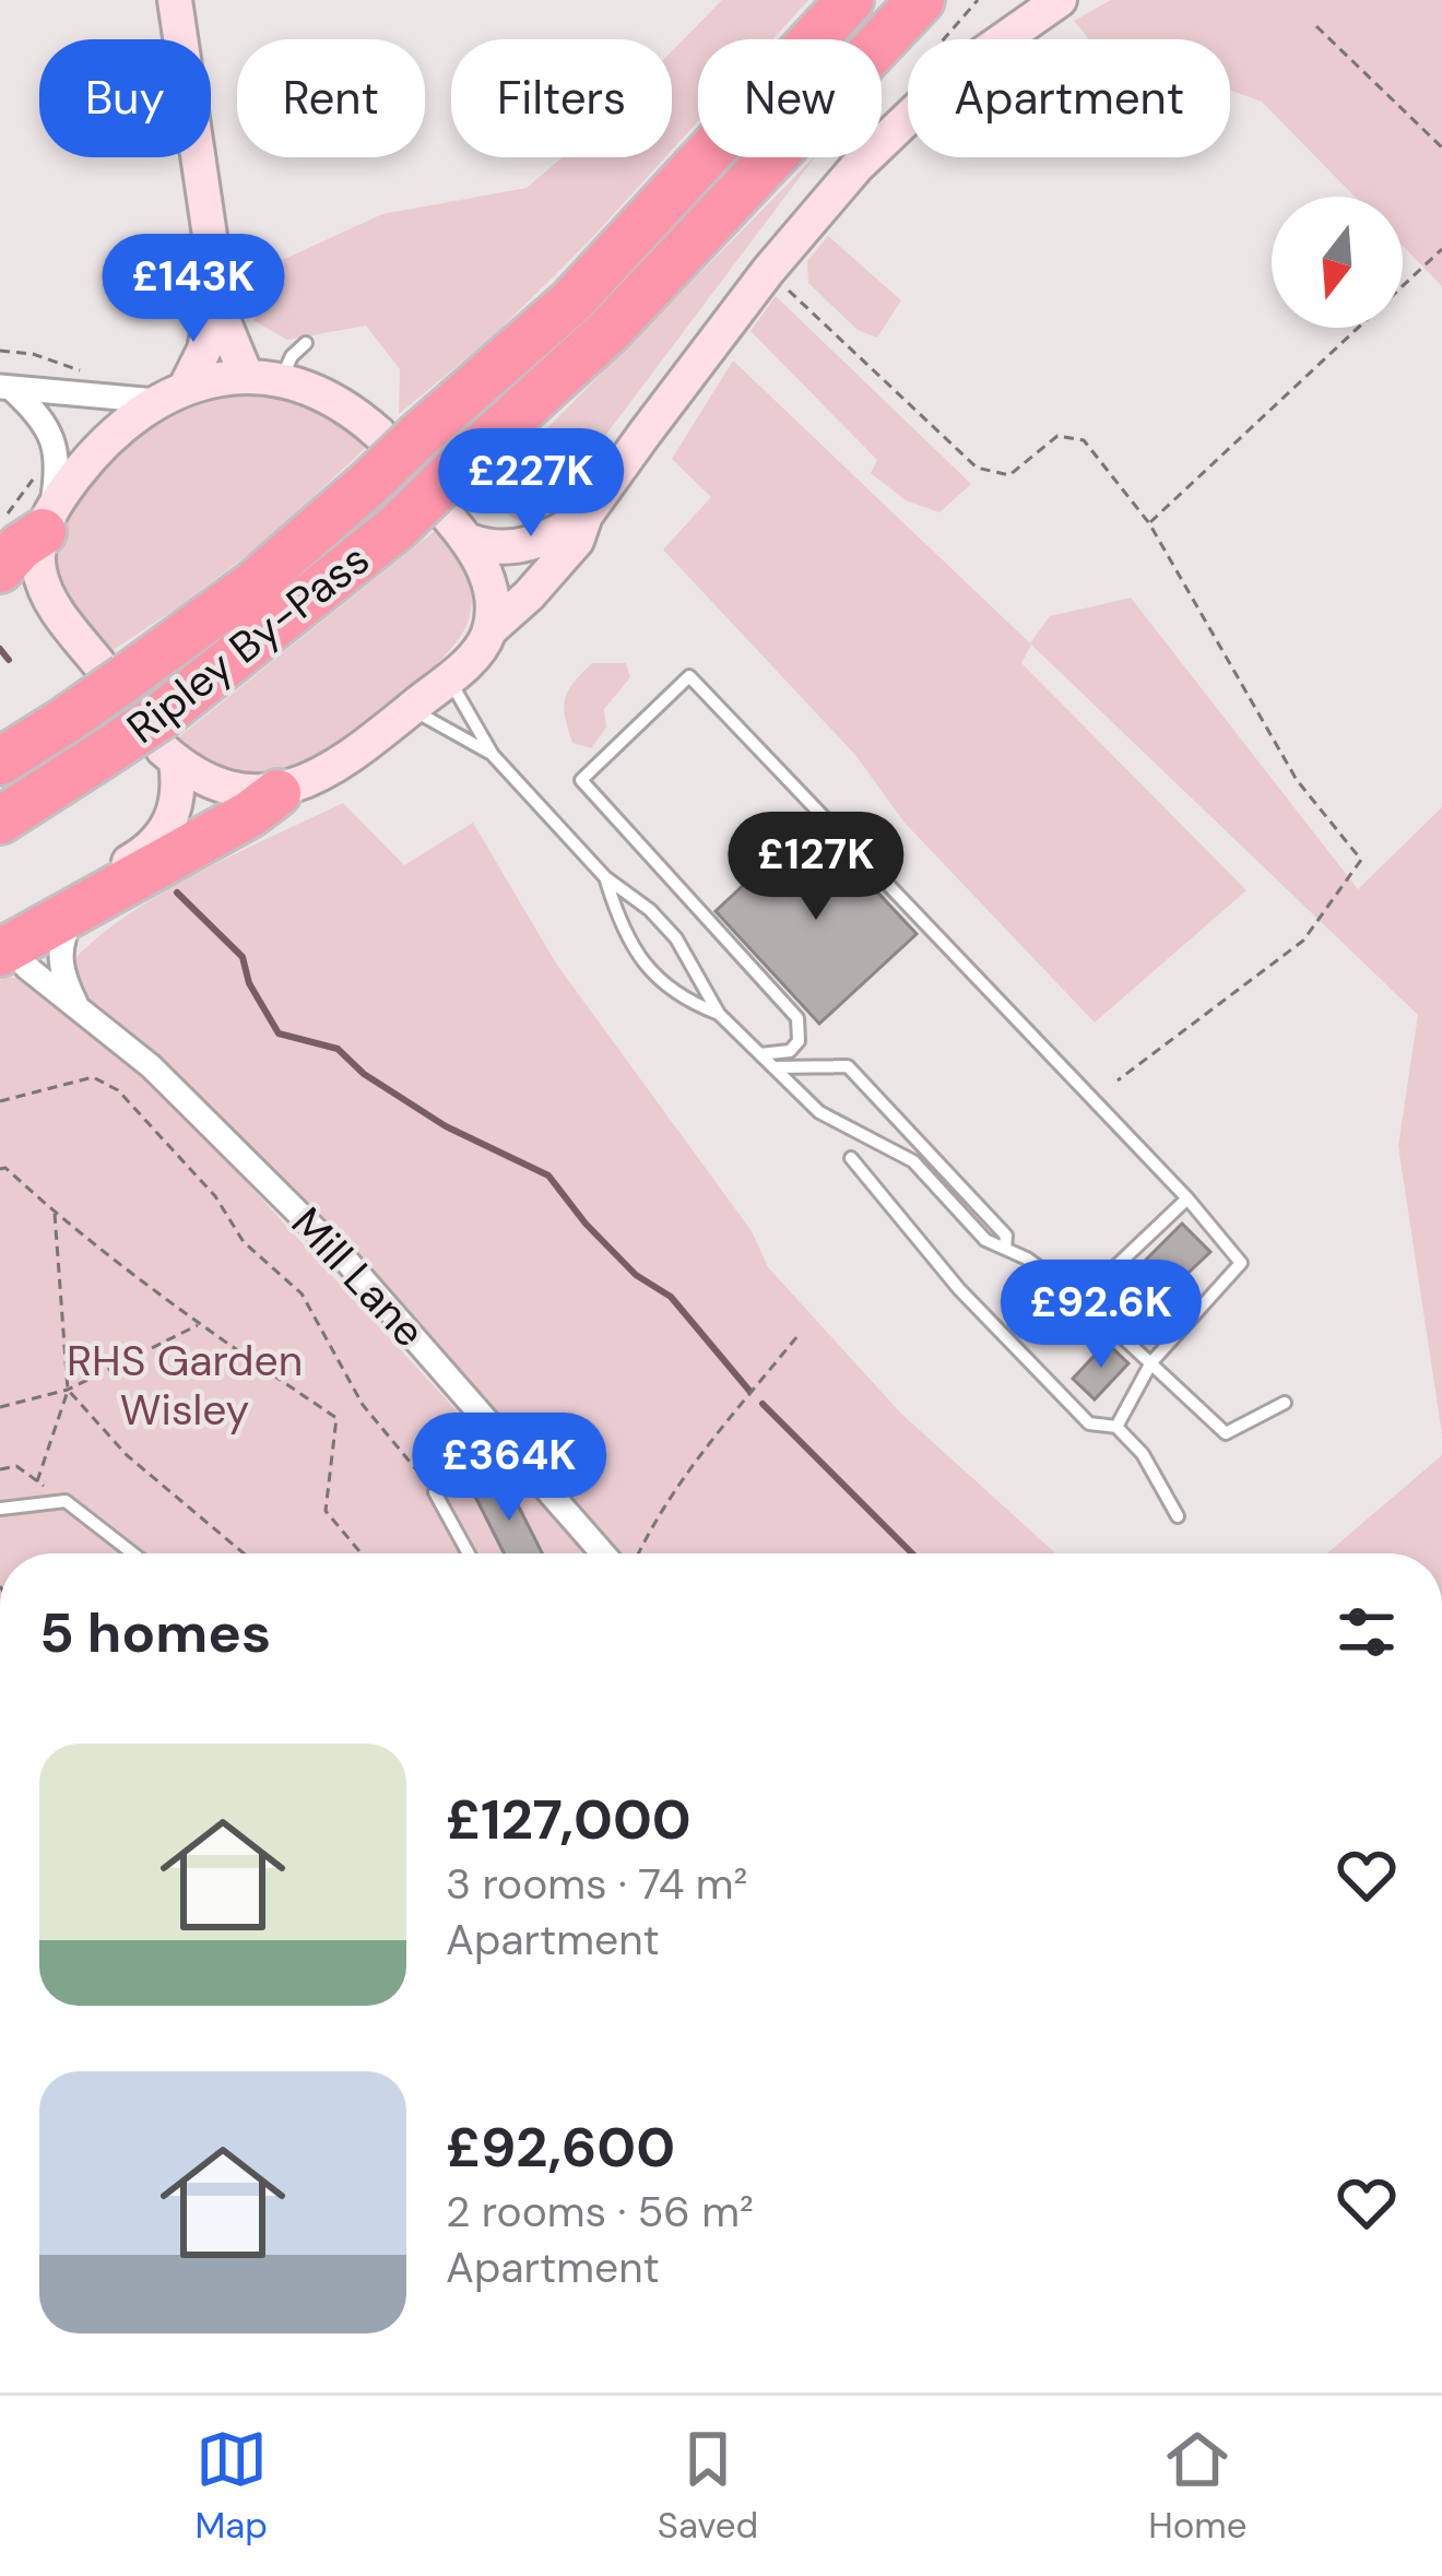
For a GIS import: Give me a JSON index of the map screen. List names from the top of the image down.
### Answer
{
  "streets": {
    "highway": ["Ripley By-Pass"],
    "street": ["Mill Lane"]
  },
  "parks": ["RHS Garden Wisley"],
  "north": "bottom",
  "page": {
    "chip": [
      "Buy",
      "Rent",
      "Filters",
      "New",
      "Apartment"
    ],
    "price": [
      "£143K",
      "£227K",
      "£127K",
      "£92.6K",
      "£364K"
    ],
    "heading": "5 homes",
    "list": [
      {
        "name": "£127,000",
        "note": "3 rooms · 74 m² · Apartment"
      },
      {
        "name": "£92,600",
        "note": "2 rooms · 56 m² · Apartment"
      }
    ],
    "tabs": ["Map", "Saved", "Home"]
  }
}
